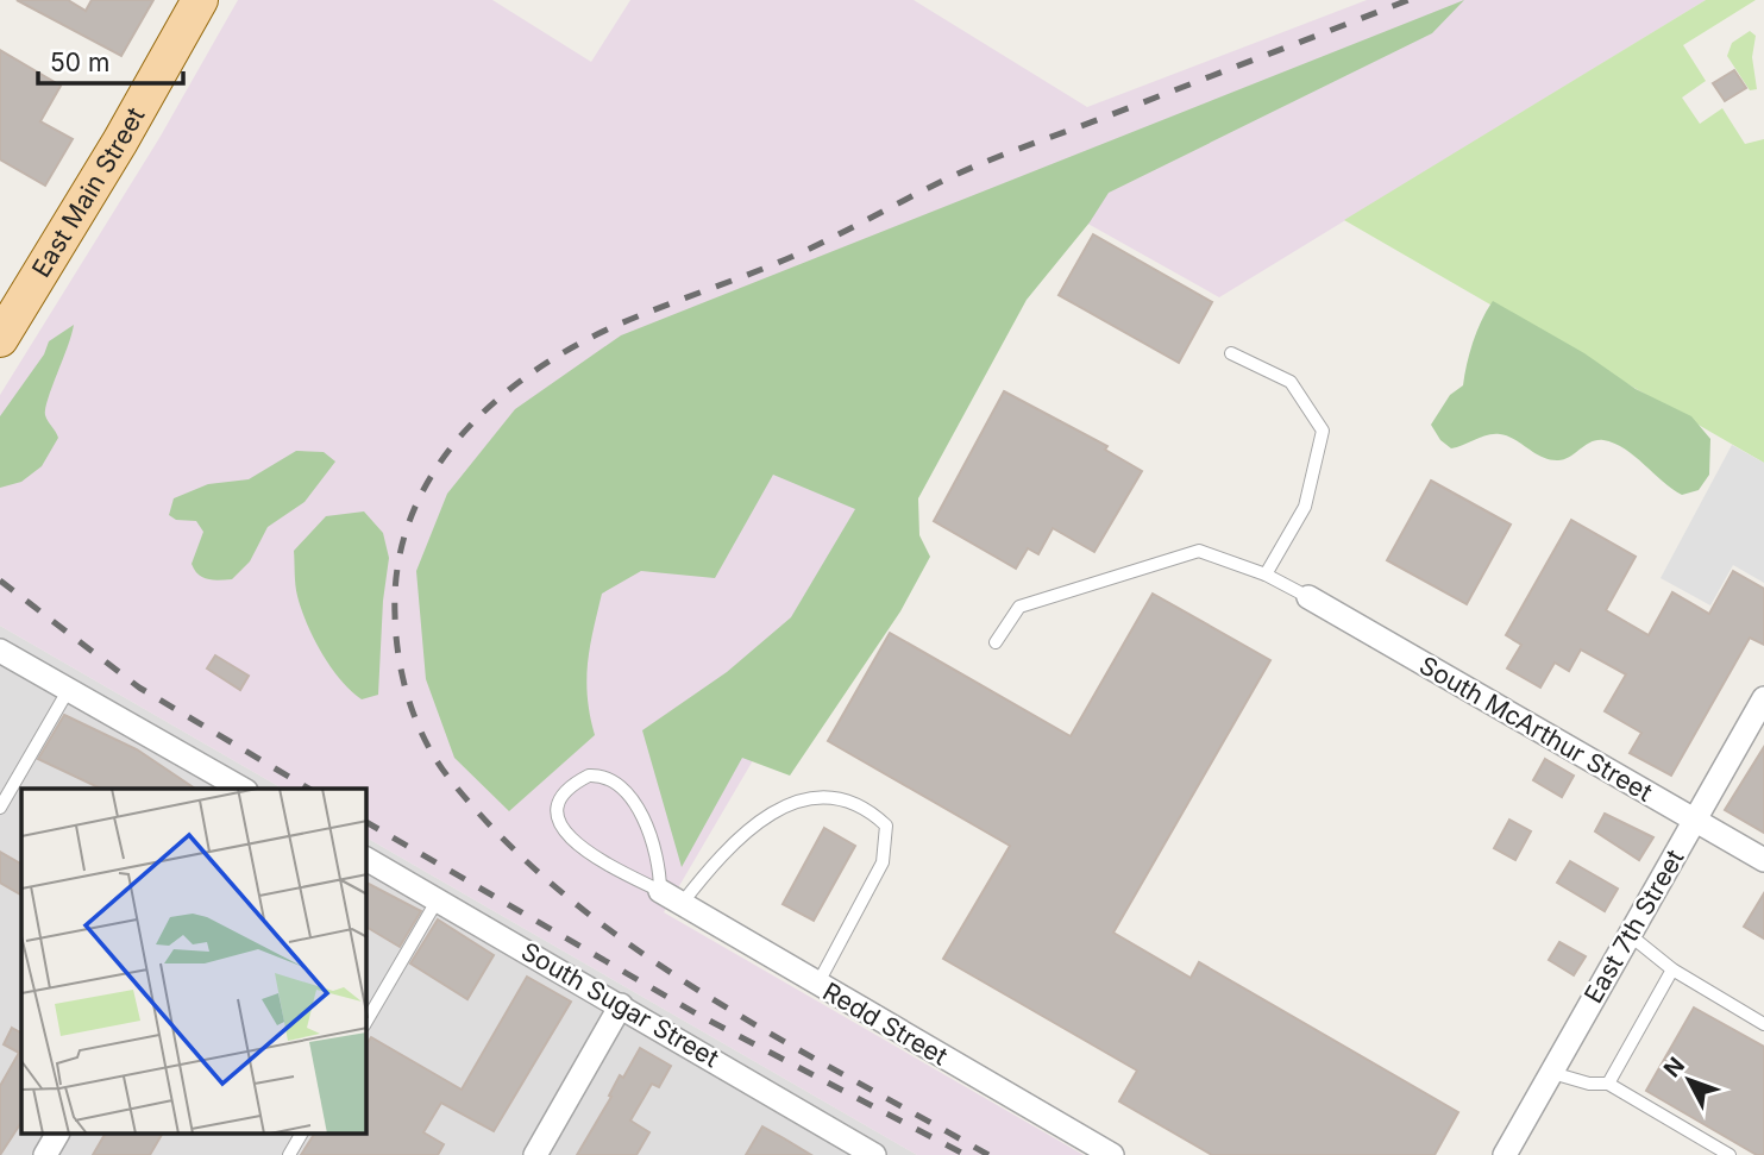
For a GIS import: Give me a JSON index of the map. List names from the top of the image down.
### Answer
{
  "streets": {
    "main road": ["East Main Street"],
    "street": [
      "South McArthur Street",
      "East 7th Street",
      "South Sugar Street",
      "Redd Street"
    ]
  },
  "crossings": [
    ["South McArthur Street", "East 7th Street"]
  ],
  "scale_bar": "50 m",
  "north": "top left"
}
